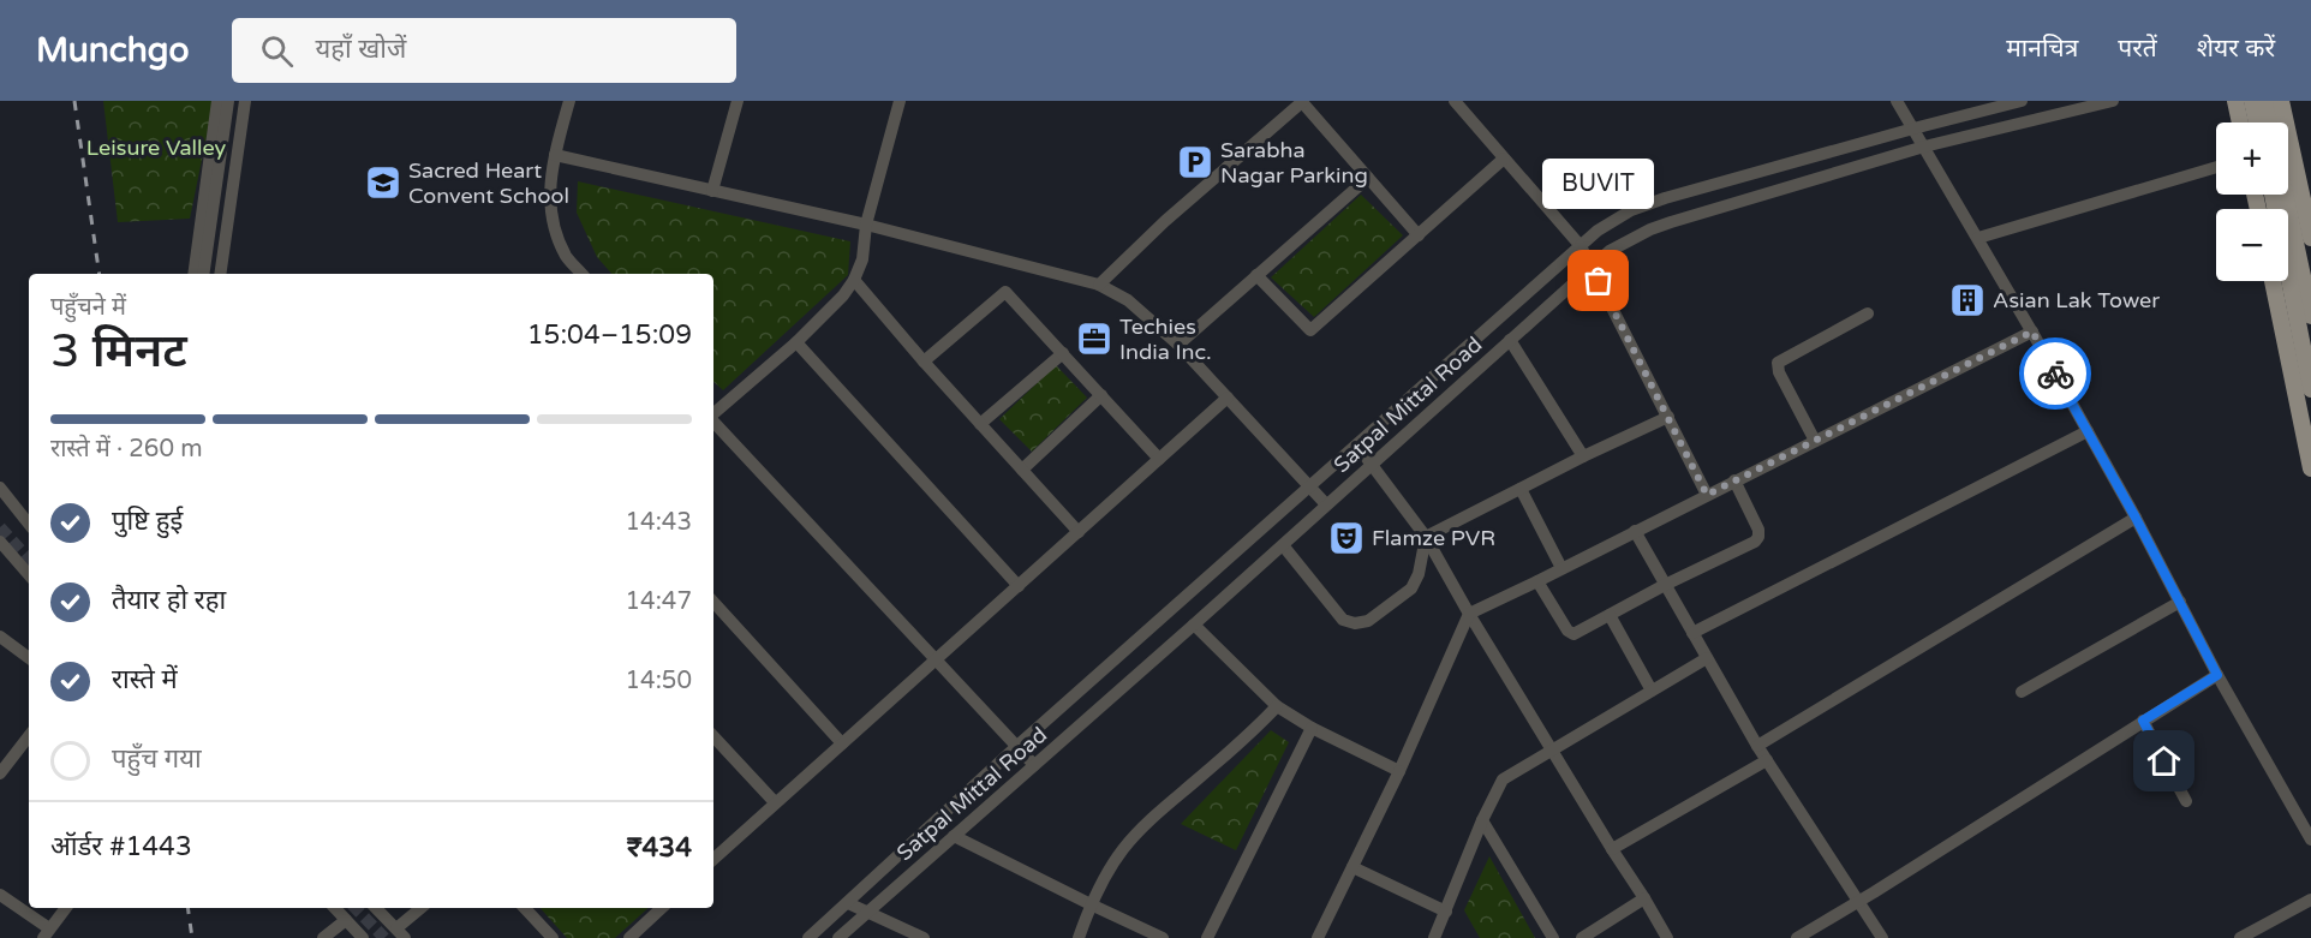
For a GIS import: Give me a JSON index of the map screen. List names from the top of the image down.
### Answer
{
  "streets": {
    "street": ["Satpal Mittal Road"]
  },
  "parks": ["Leisure Valley"],
  "places": {
    "parking": ["Sarabha Nagar Parking"],
    "school or university": ["Sacred Heart Convent School"],
    "other": ["BUVIT"],
    "building": ["Asian Lak Tower"],
    "office": ["Techies India Inc."],
    "theatre": ["Flamze PVR"]
  },
  "page": {
    "header": "Munchgo",
    "search": "यहाँ खोजें",
    "nav": ["मानचित्र", "परतें", "शेयर करें"],
    "map_buttons": ["+", "−"],
    "bubble": "BUVIT",
    "heading": ["3 मिनट", "पहुँचने में", "15:04–15:09"],
    "panel": ["ऑर्डर #1443", "₹434"],
    "bar": "रास्ते में · 260 m",
    "list": [
      ["पुष्टि हुई", "14:43"],
      ["तैयार हो रहा", "14:47"],
      ["रास्ते में", "14:50"],
      "पहुँच गया"
    ]
  }
}
